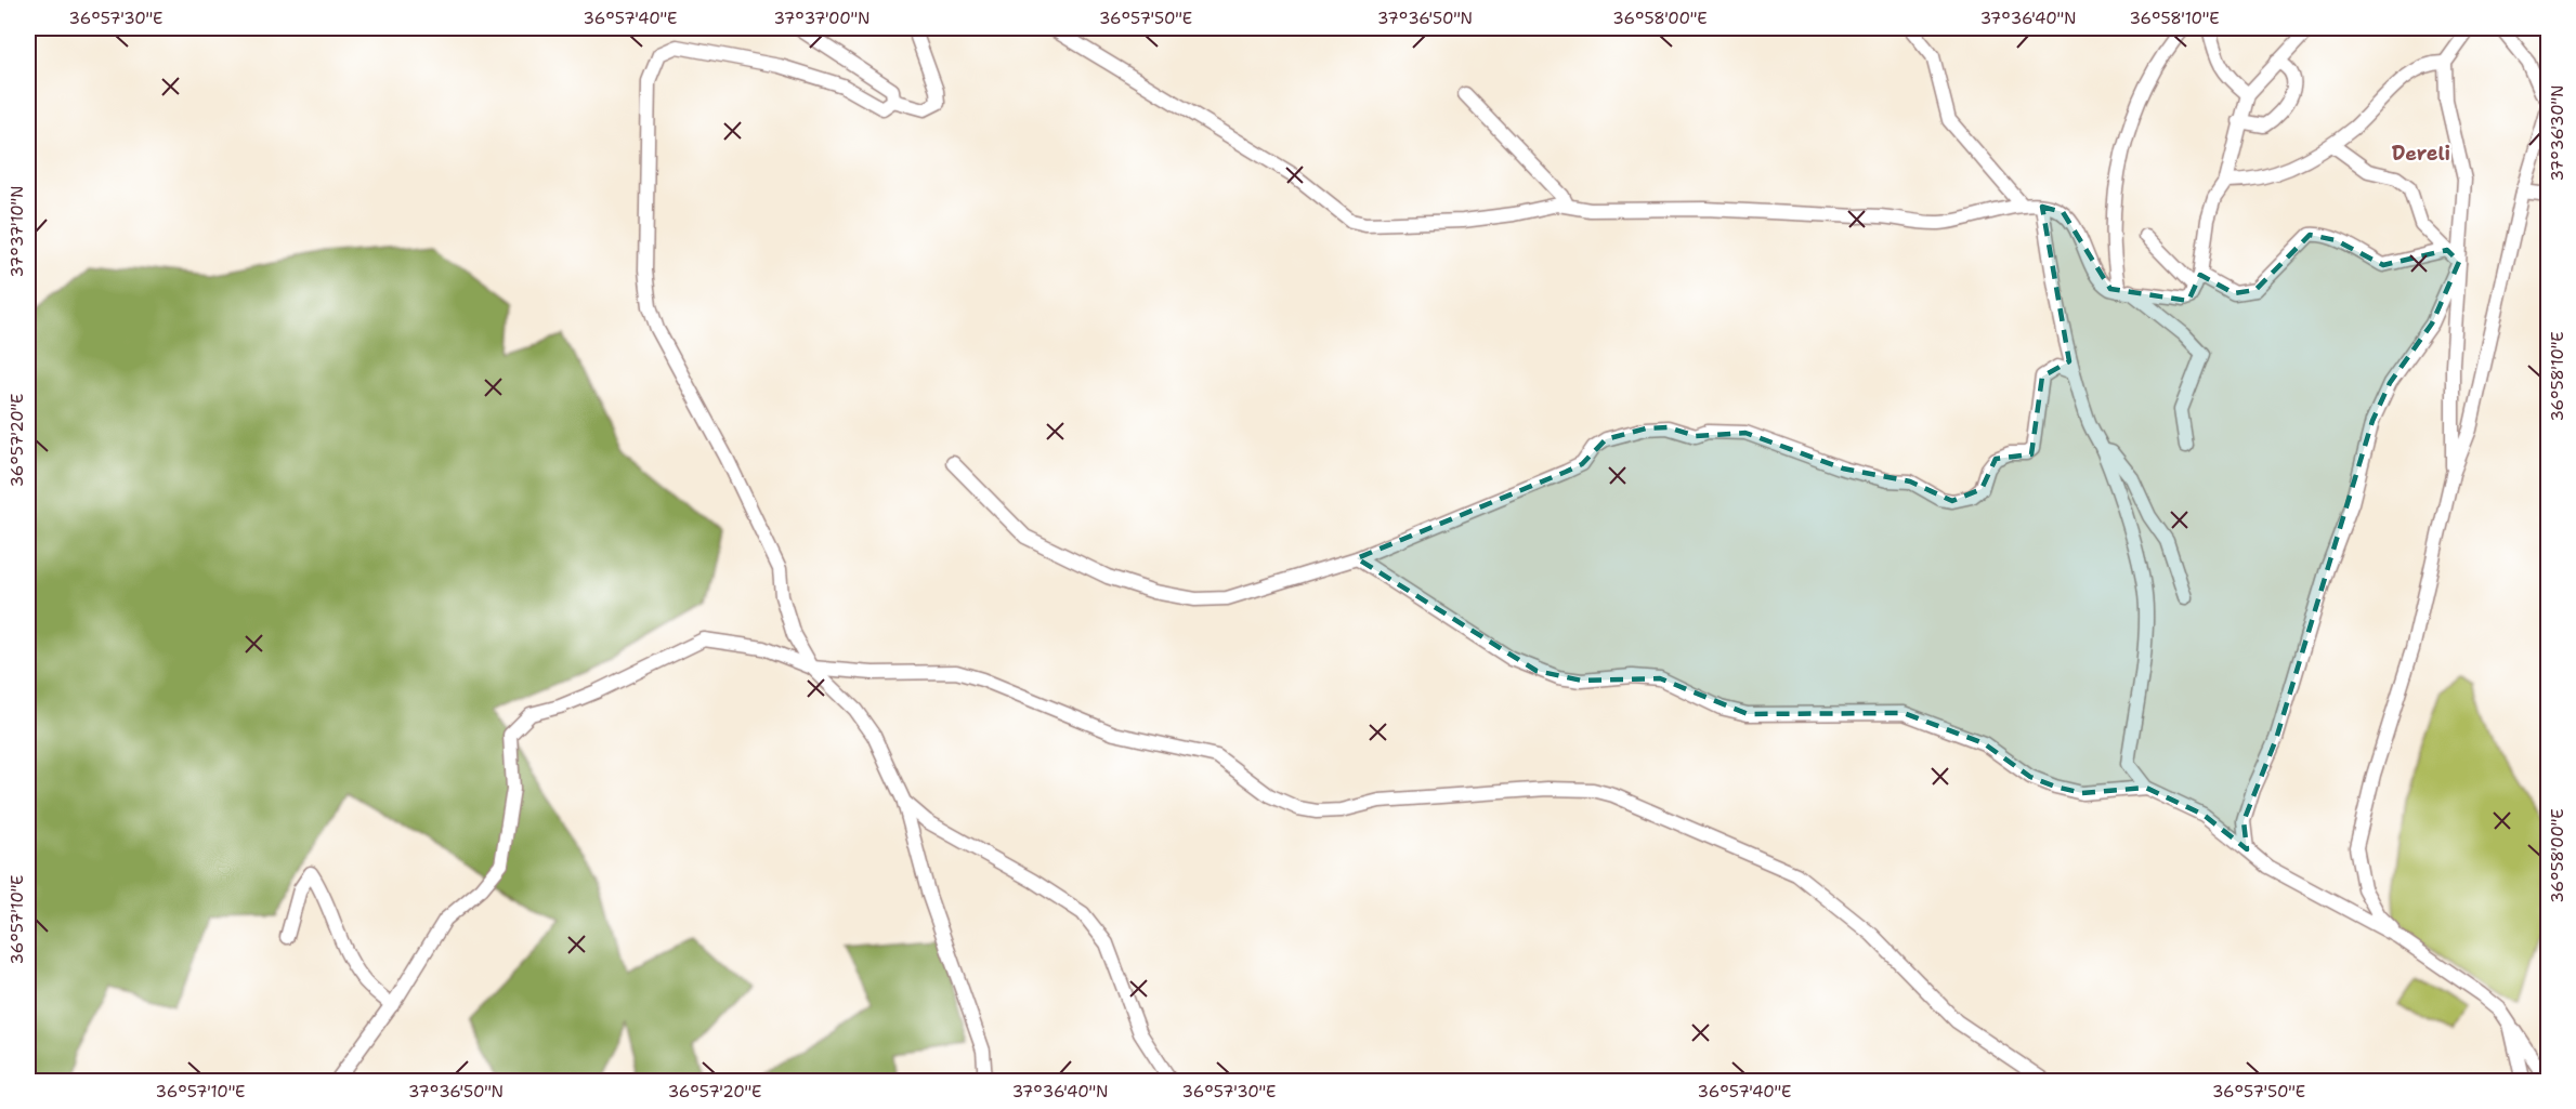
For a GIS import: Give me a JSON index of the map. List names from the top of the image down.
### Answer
{
  "districts": ["Dereli"],
  "coordinates": [
    "36°57'30\"E",
    "36°57'40\"E",
    "37°37'00\"N",
    "36°57'50\"E",
    "37°36'50\"N",
    "36°58'00\"E",
    "37°36'40\"N",
    "36°58'10\"E",
    "37°36'30\"N",
    "37°37'10\"N",
    "36°57'20\"E",
    "36°57'10\"E"
  ]
}
